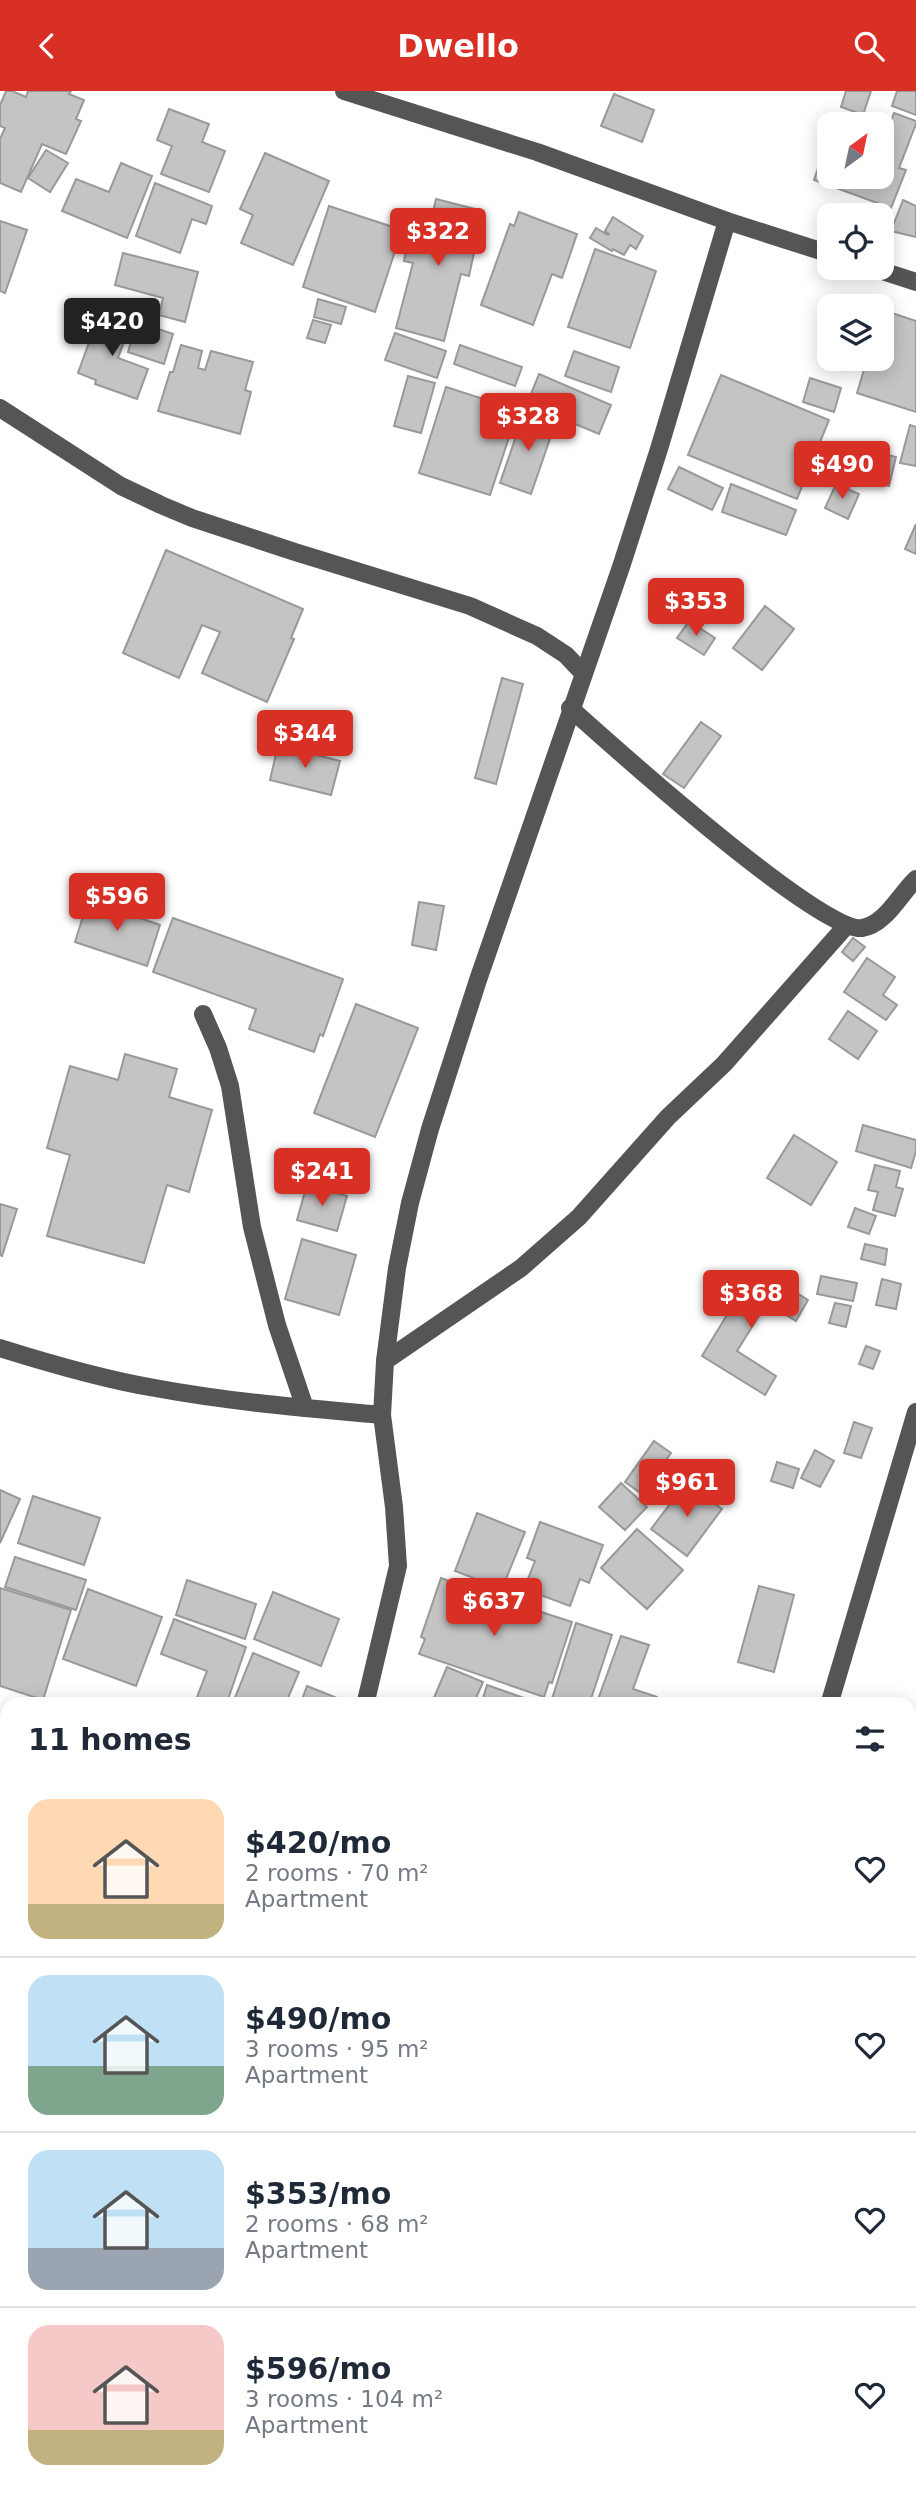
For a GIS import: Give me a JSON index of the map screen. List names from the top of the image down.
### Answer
{
  "north": "top right",
  "page": {
    "header": "Dwello",
    "price": [
      "$322",
      "$420",
      "$328",
      "$490",
      "$353",
      "$344",
      "$596",
      "$241",
      "$368",
      "$961",
      "$637"
    ],
    "heading": "11 homes",
    "list": [
      {
        "name": "$420/mo",
        "note": "2 rooms · 70 m² · Apartment"
      },
      {
        "name": "$490/mo",
        "note": "3 rooms · 95 m² · Apartment"
      },
      {
        "name": "$353/mo",
        "note": "2 rooms · 68 m² · Apartment"
      },
      {
        "name": "$596/mo",
        "note": "3 rooms · 104 m² · Apartment"
      }
    ]
  }
}
